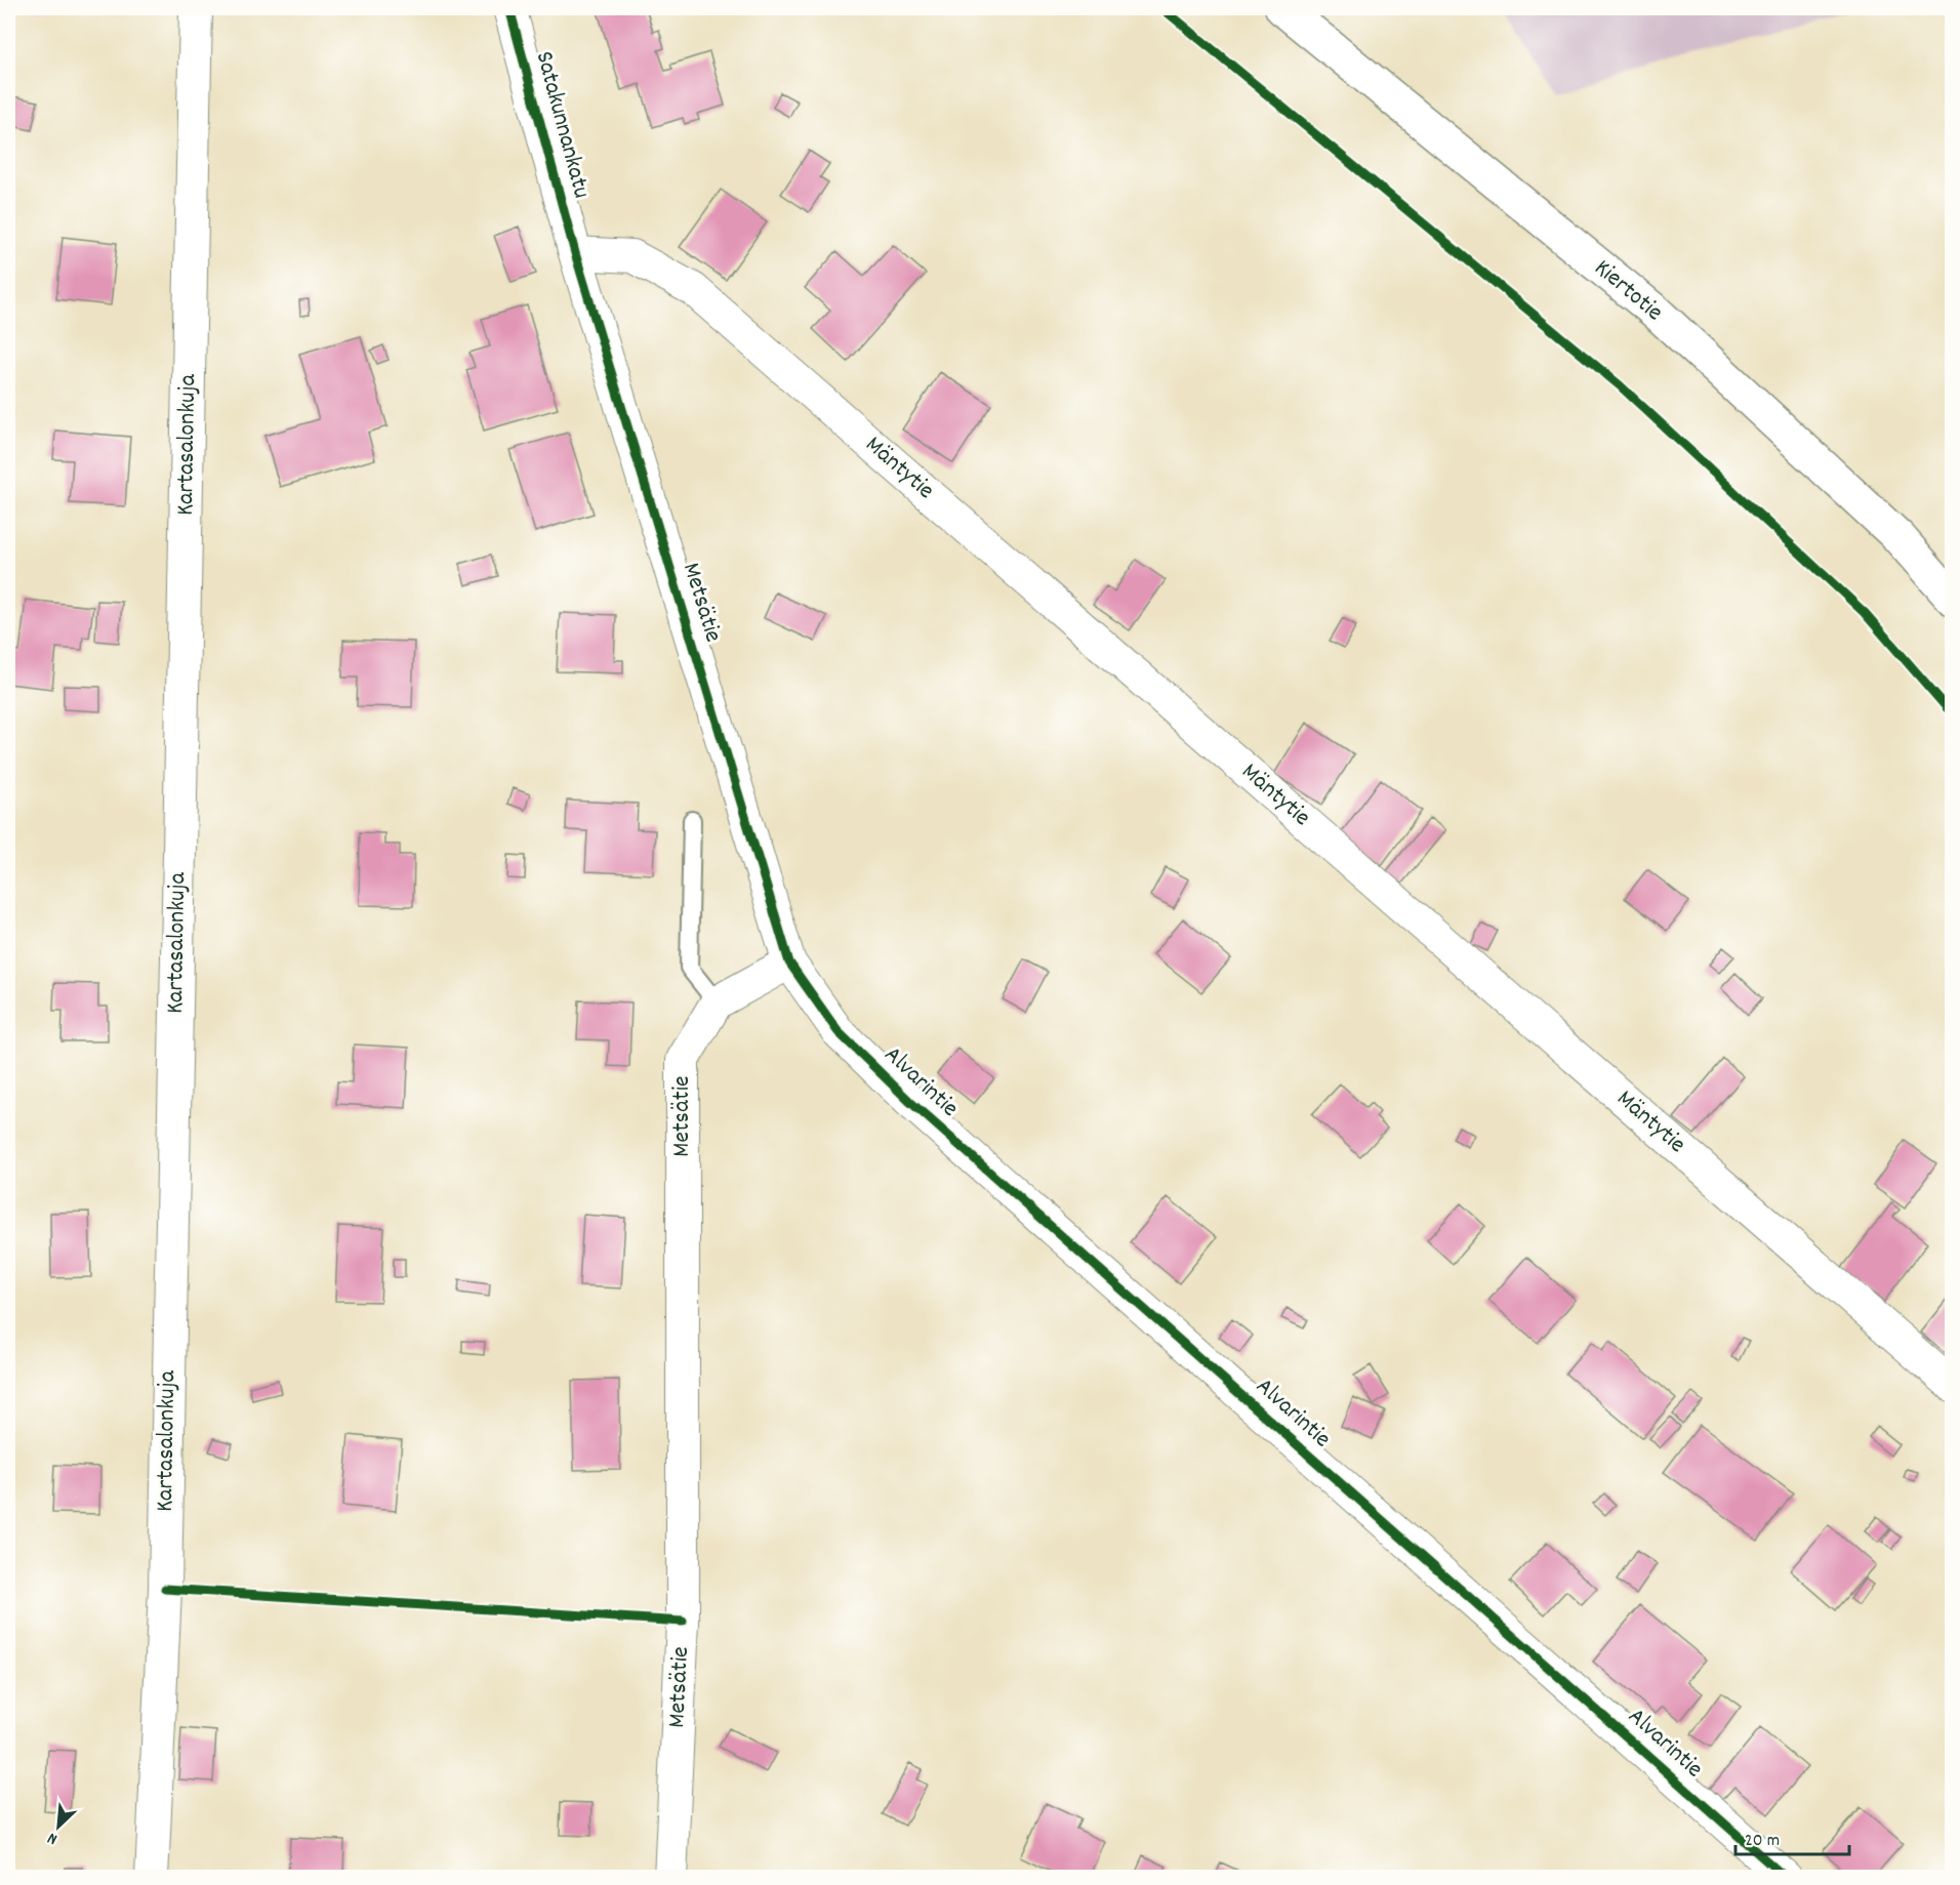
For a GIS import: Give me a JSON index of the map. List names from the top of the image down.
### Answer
{
  "streets": {
    "street": [
      "Satakunnankatu",
      "Kiertotie",
      "Kartasalonkuja",
      "Mäntytie",
      "Metsätie",
      "Alvarintie"
    ]
  },
  "crossings": [
    ["Satakunnankatu", "Mäntytie"],
    ["Satakunnankatu", "Metsätie"],
    ["Mäntytie", "Metsätie"],
    ["Metsätie", "Alvarintie"]
  ],
  "scale_bar": "20 m",
  "north": "bottom left"
}
